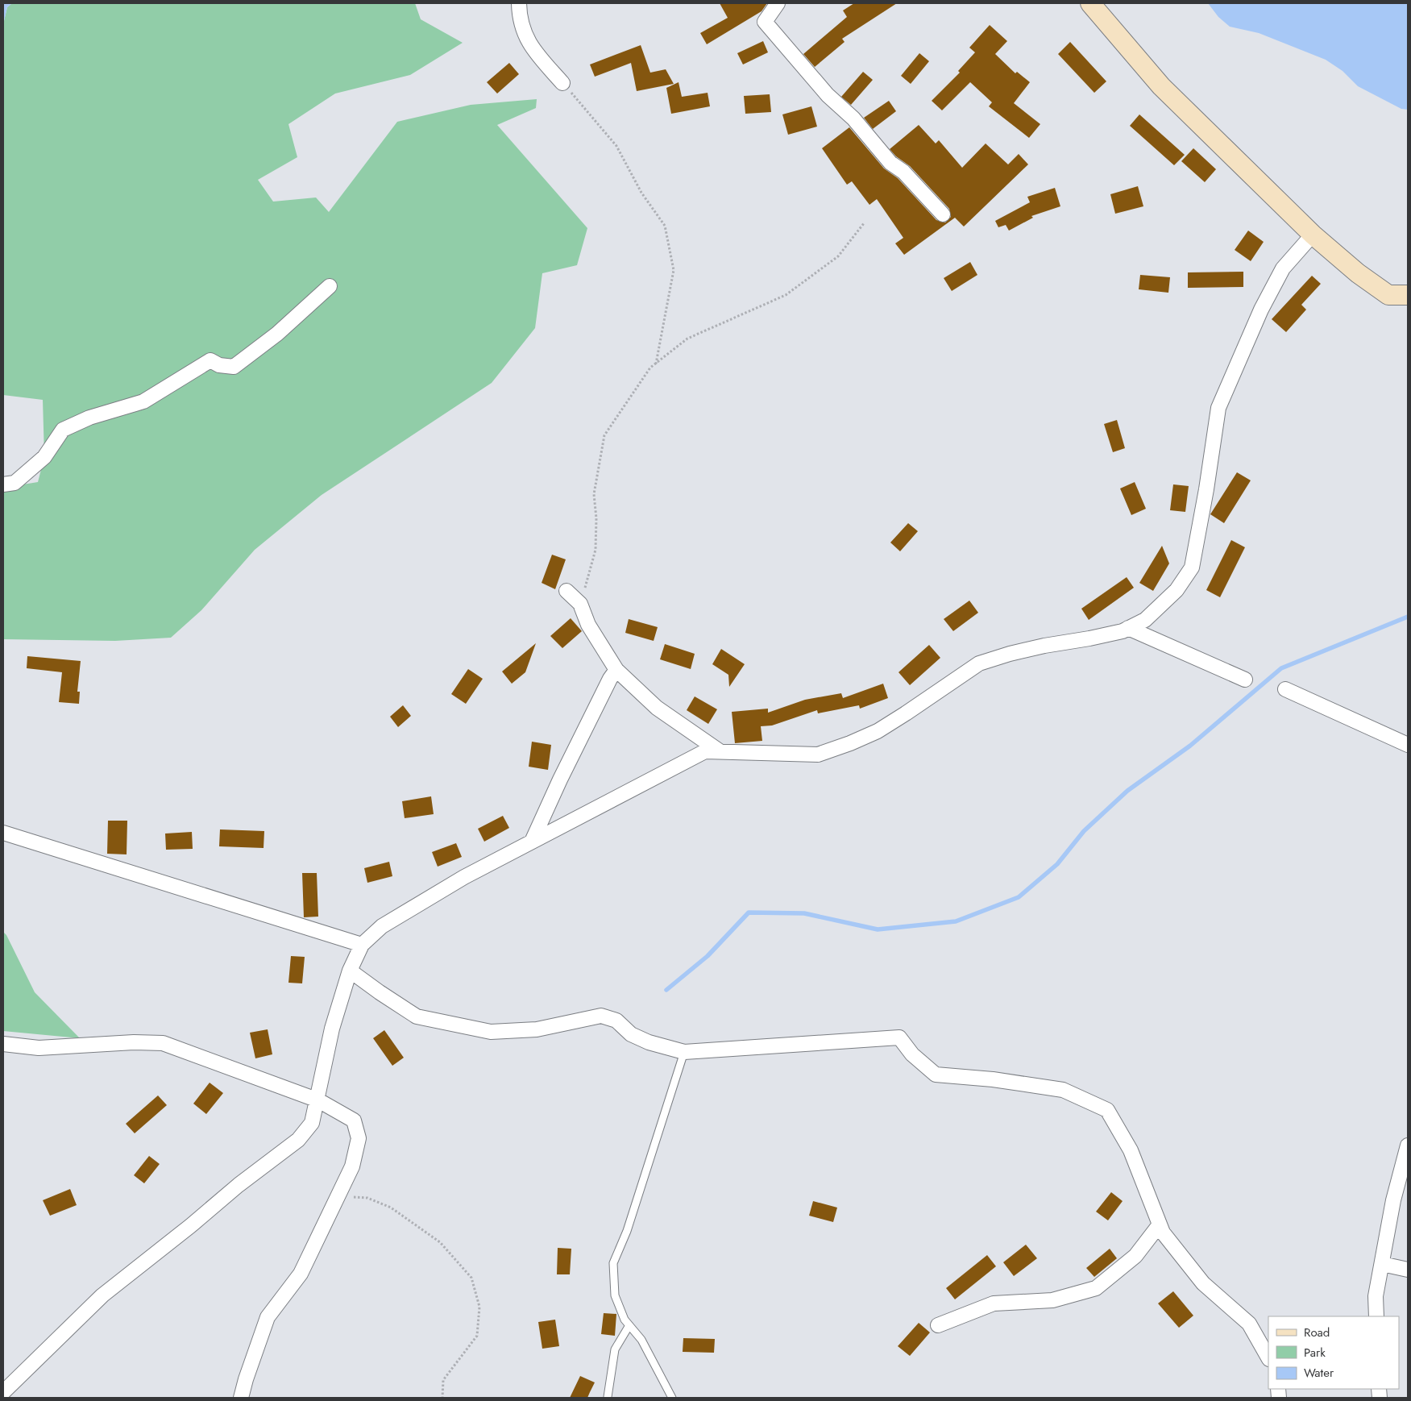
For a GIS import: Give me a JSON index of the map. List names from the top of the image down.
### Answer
{
  "legend": ["Road", "Park", "Water"]
}
